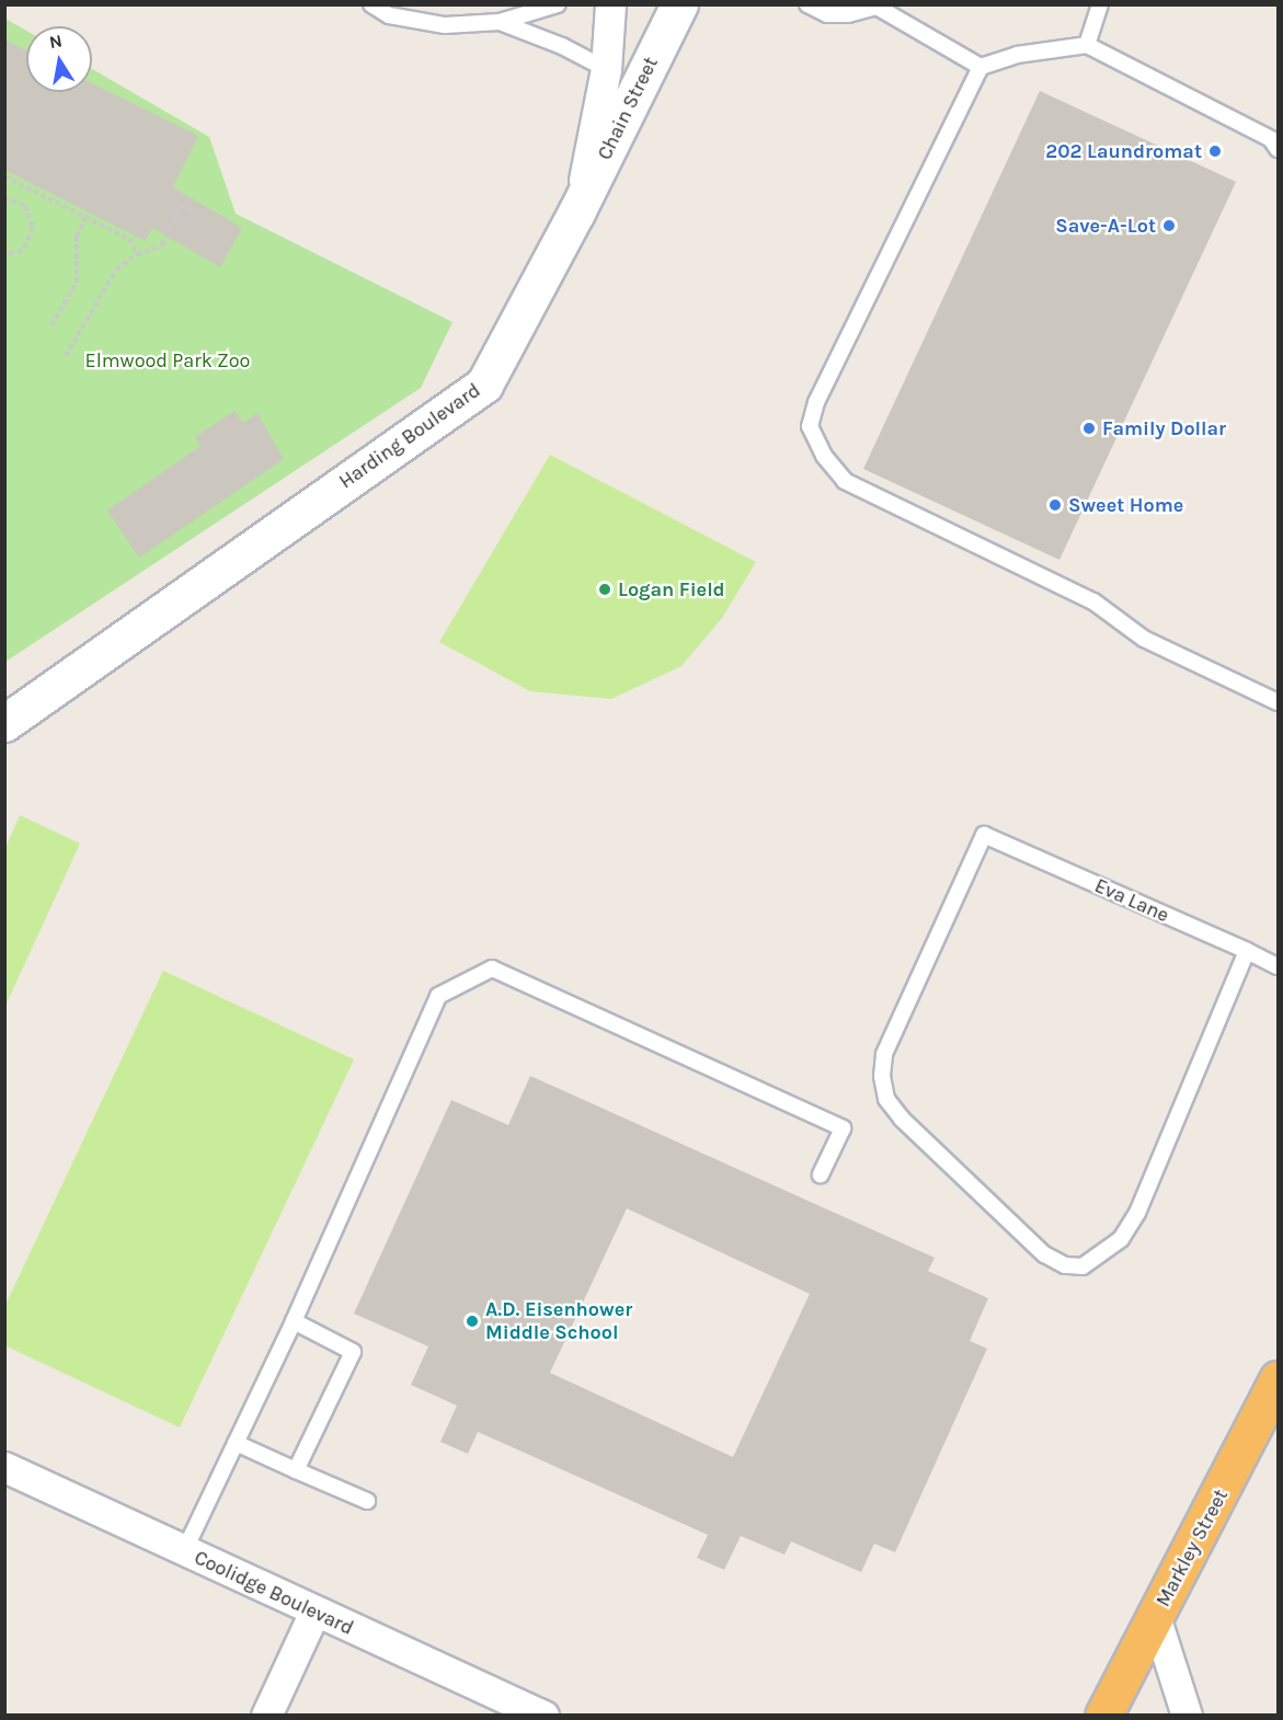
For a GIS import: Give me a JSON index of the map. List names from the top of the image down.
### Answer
{
  "streets": {
    "highway": ["Markley Street"],
    "street": ["Chain Street", "Harding Boulevard", "Coolidge Boulevard"],
    "lane": ["Eva Lane"]
  },
  "crossings": [
    ["Chain Street", "Harding Boulevard"]
  ],
  "parks": ["Elmwood Park Zoo"],
  "places": [
    "202 Laundromat",
    "Save-A-Lot",
    "Family Dollar",
    "Sweet Home",
    "Logan Field",
    "A.D. Eisenhower Middle School"
  ],
  "north": "top"
}
